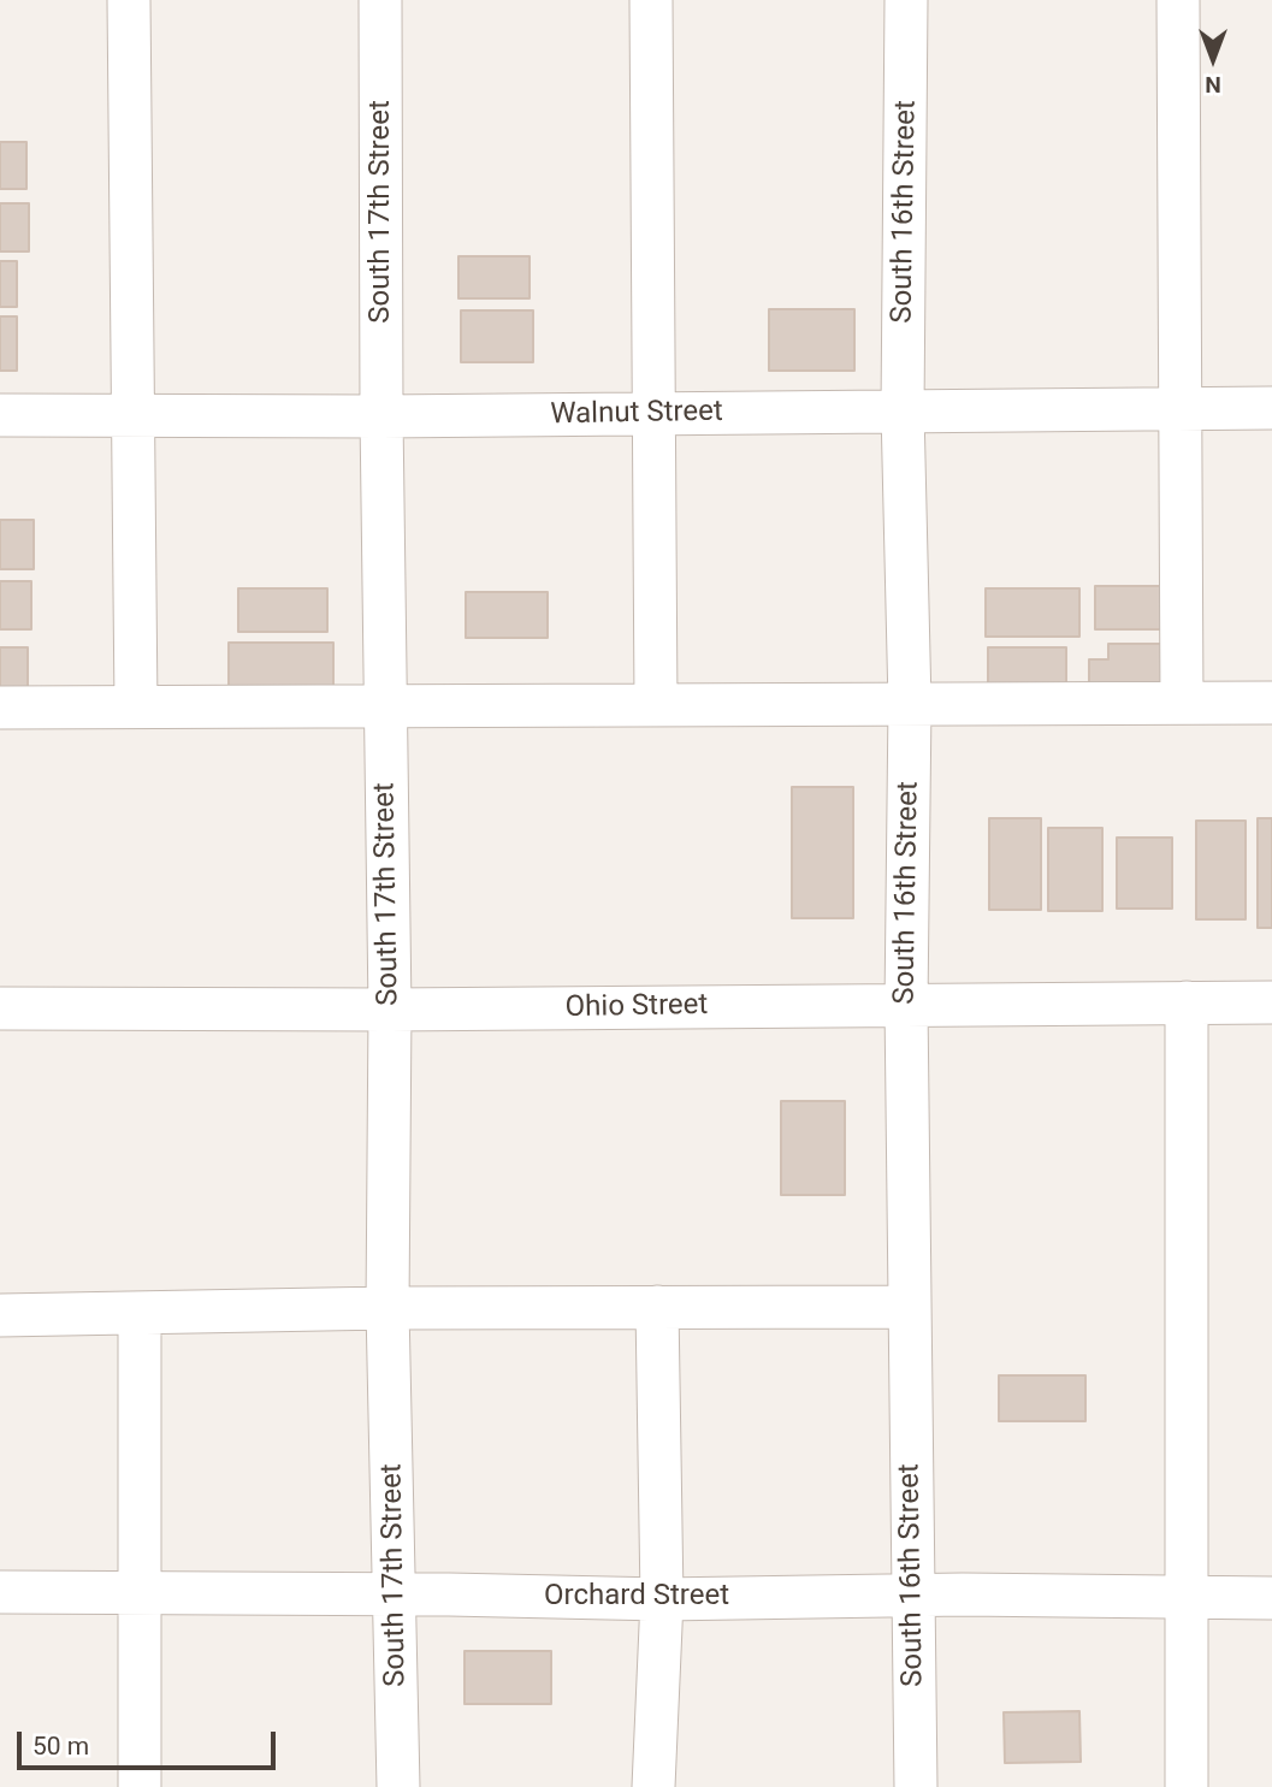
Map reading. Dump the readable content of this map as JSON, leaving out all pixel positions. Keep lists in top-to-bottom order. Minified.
{"streets":{"street":["South 17th Street","South 16th Street","Walnut Street","Ohio Street","Orchard Street"]},"crossings":[["South 17th Street","Walnut Street"],["South 17th Street","Ohio Street"],["South 17th Street","Orchard Street"],["South 16th Street","Walnut Street"],["South 16th Street","Ohio Street"],["South 16th Street","Orchard Street"]],"scale_bar":"50 m","north":"bottom"}
